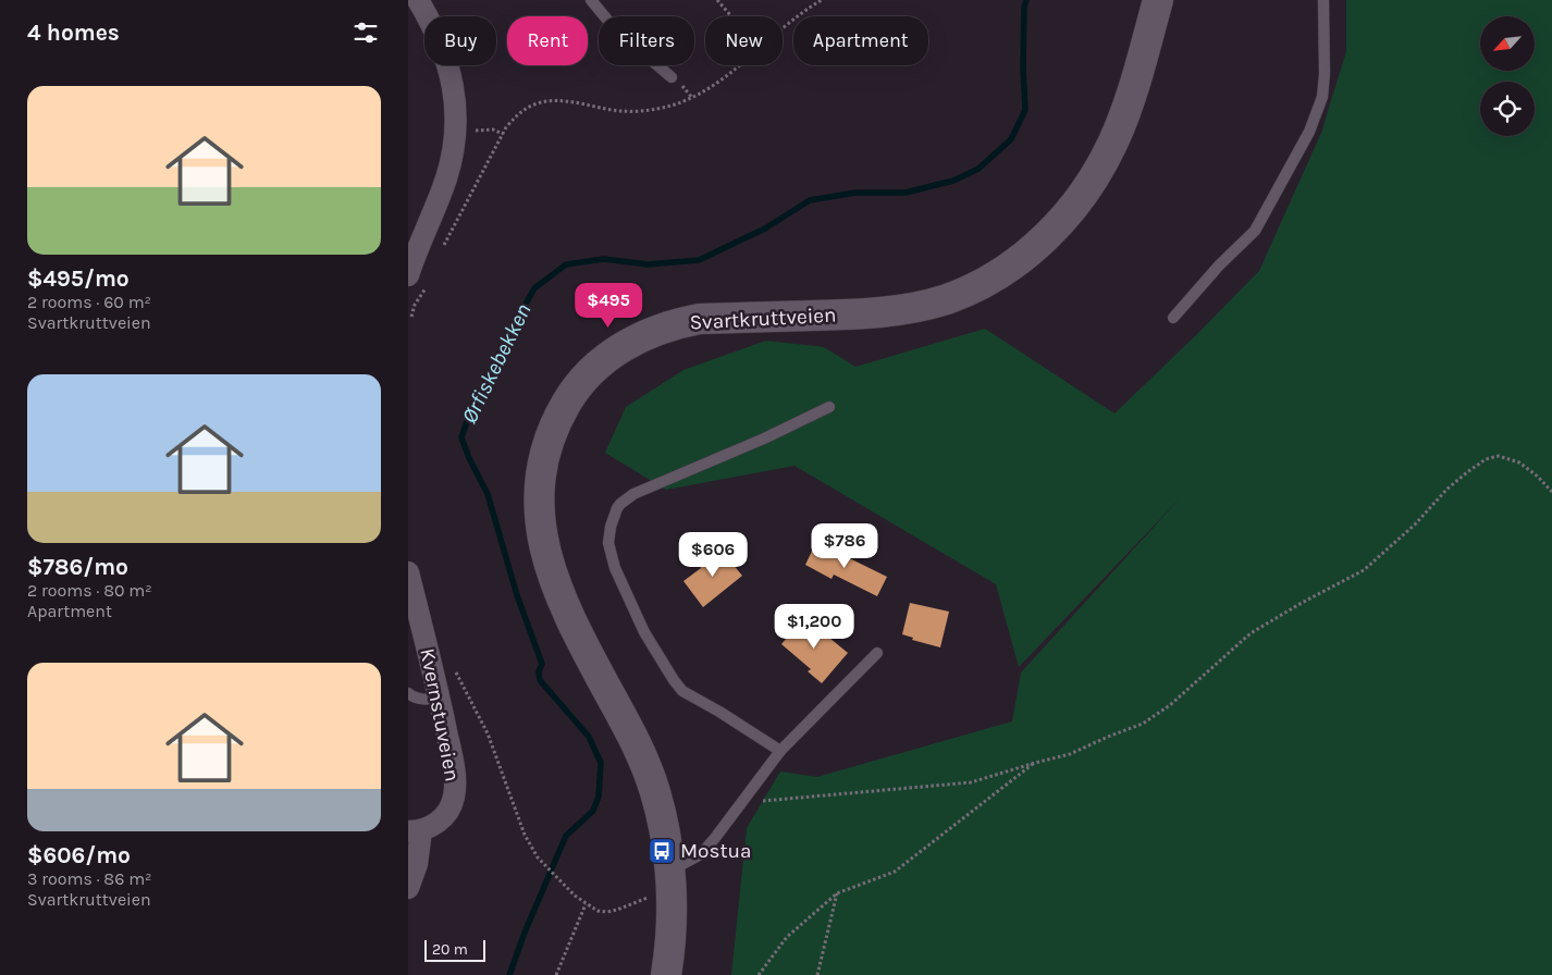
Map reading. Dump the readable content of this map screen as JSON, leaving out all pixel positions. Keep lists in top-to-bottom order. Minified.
{"streets":{"street":["Svartkruttveien","Kvernstuveien"]},"water":["Ørfiskebekken"],"places":{"bus stop":["Mostua"]},"scale_bar":"20 m","north":"bottom left","page":{"heading":"4 homes","chip":["Buy","Rent","Filters","New","Apartment"],"list":[{"name":"$495/mo","note":"2 rooms · 60 m² · Svartkruttveien"},{"name":"$786/mo","note":"2 rooms · 80 m² · Apartment"},{"name":"$606/mo","note":"3 rooms · 86 m² · Svartkruttveien"}],"price":["$495","$786","$606","$1,200"],"scale":"20 m"}}
